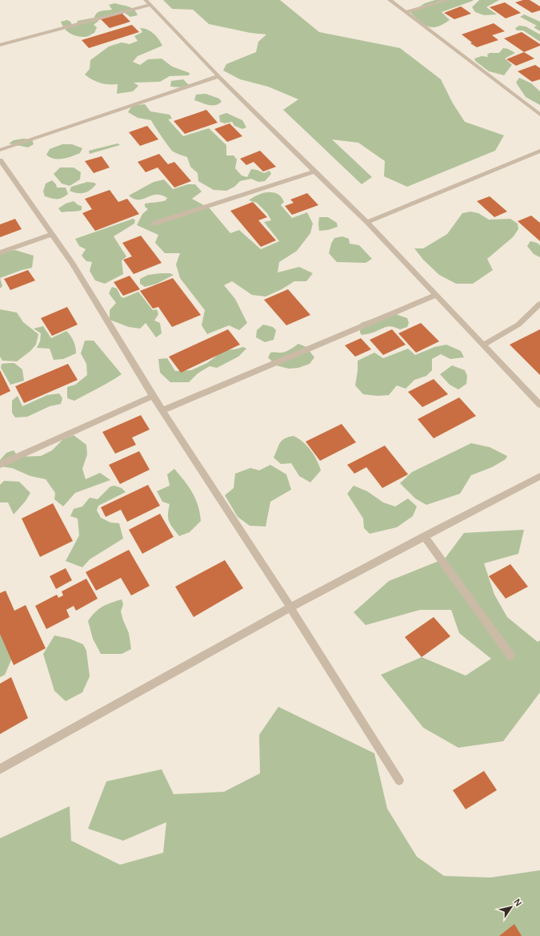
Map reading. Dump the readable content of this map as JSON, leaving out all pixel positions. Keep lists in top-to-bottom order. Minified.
{"north":"top right"}
